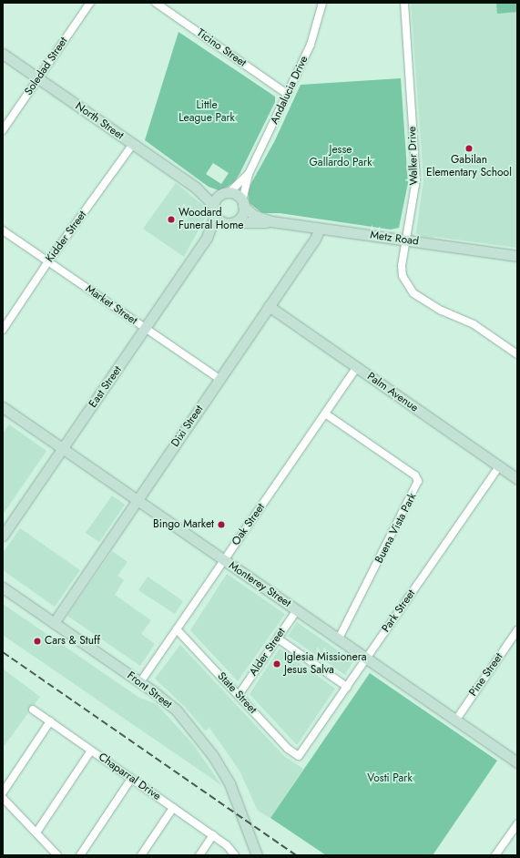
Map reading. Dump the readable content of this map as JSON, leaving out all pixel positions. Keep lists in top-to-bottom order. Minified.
{"streets":{"street":["Ticino Street","Soledad Street","Andalucia Drive","North Street","Walker Drive","Kidder Street","Metz Road","Market Street","East Street","Palm Avenue","Dixi Street","Oak Street","Buena Vista Park","Monterey Street","Park Street","Alder Street","Pine Street","Front Street","State Street","Chaparral Drive"]},"crossings":[["Ticino Street","Andalucia Drive"],["Soledad Street","North Street"],["Andalucia Drive","North Street"],["Andalucia Drive","Metz Road"],["Andalucia Drive","East Street"],["North Street","Kidder Street"],["North Street","Metz Road"],["North Street","East Street"],["Walker Drive","Metz Road"],["Kidder Street","Market Street"],["Metz Road","East Street"],["Metz Road","Dixi Street"],["Market Street","East Street"],["Market Street","Dixi Street"],["East Street","Monterey Street"],["Palm Avenue","Dixi Street"],["Palm Avenue","Oak Street"],["Palm Avenue","Park Street"],["Dixi Street","Monterey Street"],["Dixi Street","Front Street"],["Oak Street","Buena Vista Park"],["Oak Street","Monterey Street"],["Oak Street","Front Street"],["Oak Street","State Street"],["Buena Vista Park","Monterey Street"],["Monterey Street","Park Street"],["Monterey Street","Alder Street"],["Monterey Street","Pine Street"],["Park Street","State Street"],["Alder Street","State Street"]],"parks":["Little League Park","Jesse Gallardo Park","Vosti Park"],"places":["Gabilan Elementary School","Woodard Funeral Home","Bingo Market","Cars & Stuff","Iglesia Missionera Jesus Salva"]}
